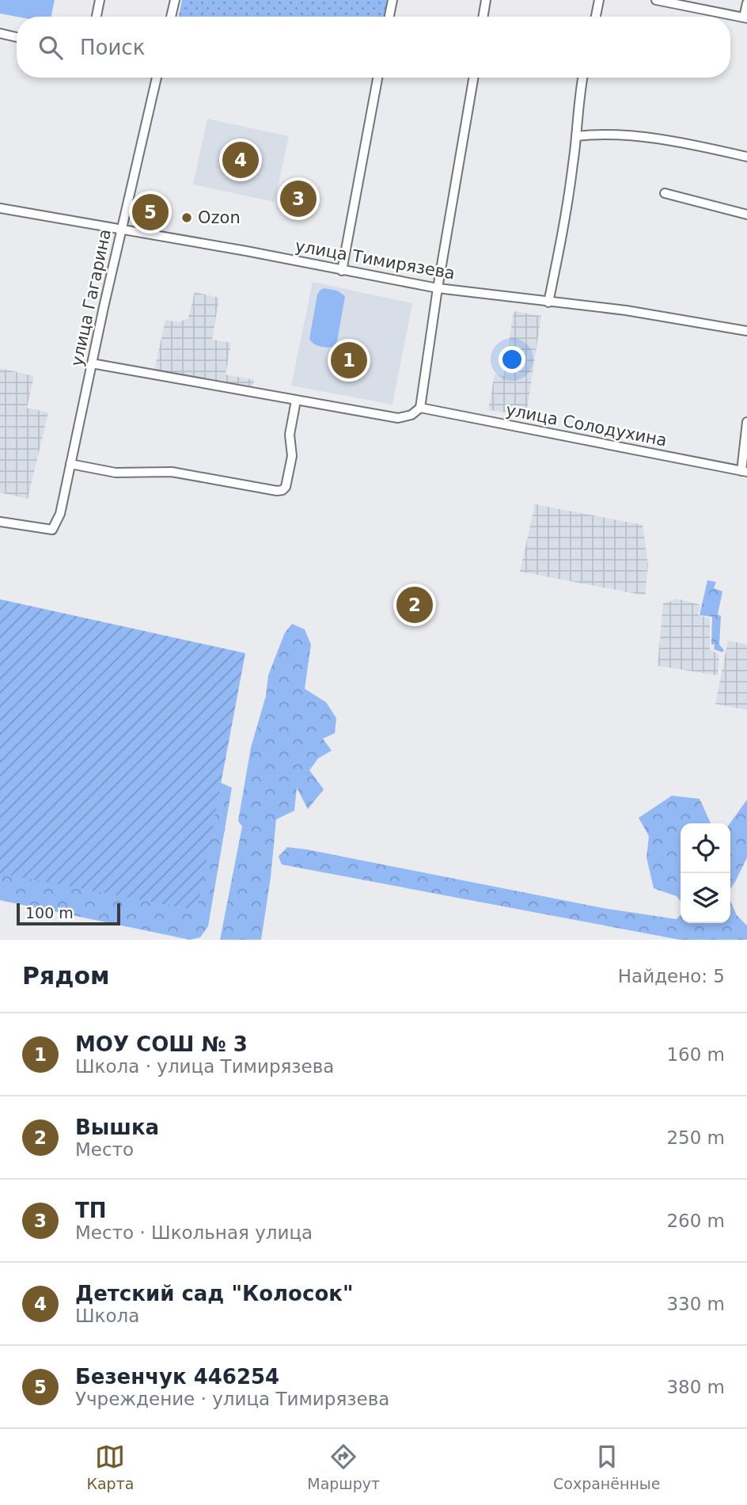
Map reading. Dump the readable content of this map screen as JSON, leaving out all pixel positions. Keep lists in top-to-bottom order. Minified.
{"streets":{"street":["улица Тимирязева","улица Гагарина","улица Солодухина"]},"crossings":[["улица Тимирязева","улица Гагарина"]],"places":["Ozon"],"scale_bar":"100 m","page":{"search":"Поиск","pins":["4","3","5","1","2"],"scale":"100 m","heading":["Рядом","Найдено: 5"],"list":[{"mark":"1","name":"МОУ СОШ № 3","note":"Школа · улица Тимирязева","value":"160 m"},{"mark":"2","name":"Вышка","note":"Место","value":"250 m"},{"mark":"3","name":"ТП","note":"Место · Школьная улица","value":"260 m"},{"mark":"4","name":"Детский сад \"Колосок\"","note":"Школа","value":"330 m"},{"mark":"5","name":"Безенчук 446254","note":"Учреждение · улица Тимирязева","value":"380 m"}],"nav":["Карта","Маршрут","Сохранённые"]}}
